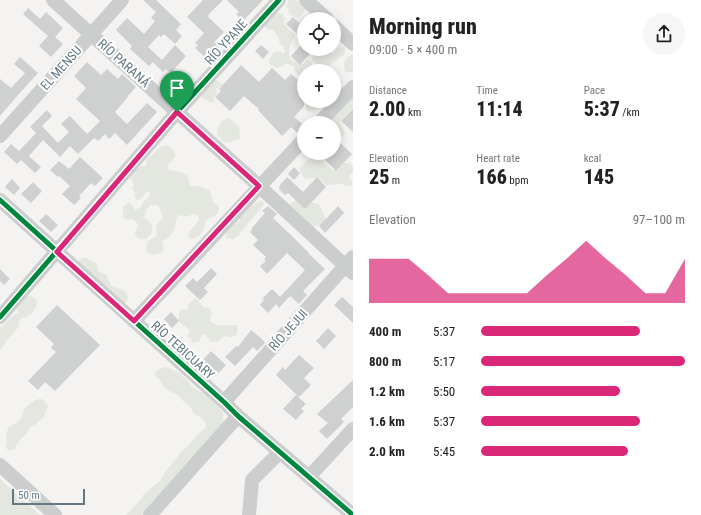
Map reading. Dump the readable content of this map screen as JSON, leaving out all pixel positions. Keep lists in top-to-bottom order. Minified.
{"streets":{"street":["RÍO YPANE","RÍO PARANÁ","EL MENSU","RÍO JEJUI","RÍO TEBICUARY"]},"crossings":[["RÍO YPANE","RÍO PARANÁ"],["RÍO YPANE","RÍO TEBICUARY"],["RÍO PARANÁ","EL MENSU"],["RÍO PARANÁ","RÍO JEJUI"],["RÍO JEJUI","RÍO TEBICUARY"]],"scale_bar":"50 m","page":{"heading":["Morning run","09:00 · 5 × 400 m"],"map_buttons":["+","−"],"stats":[["Distance","2.00 km"],["Time","11:14"],["Pace","5:37 /km"],["Elevation","25 m"],["Heart rate","166 bpm"],["kcal","145"]],"chart":["Elevation","97–100 m"],"list":[{"name":"400 m","note":"5:37"},{"name":"800 m","note":"5:17"},{"name":"1.2 km","note":"5:50"},{"name":"1.6 km","note":"5:37"},{"name":"2.0 km","note":"5:45"}],"scale":"50 m"}}
